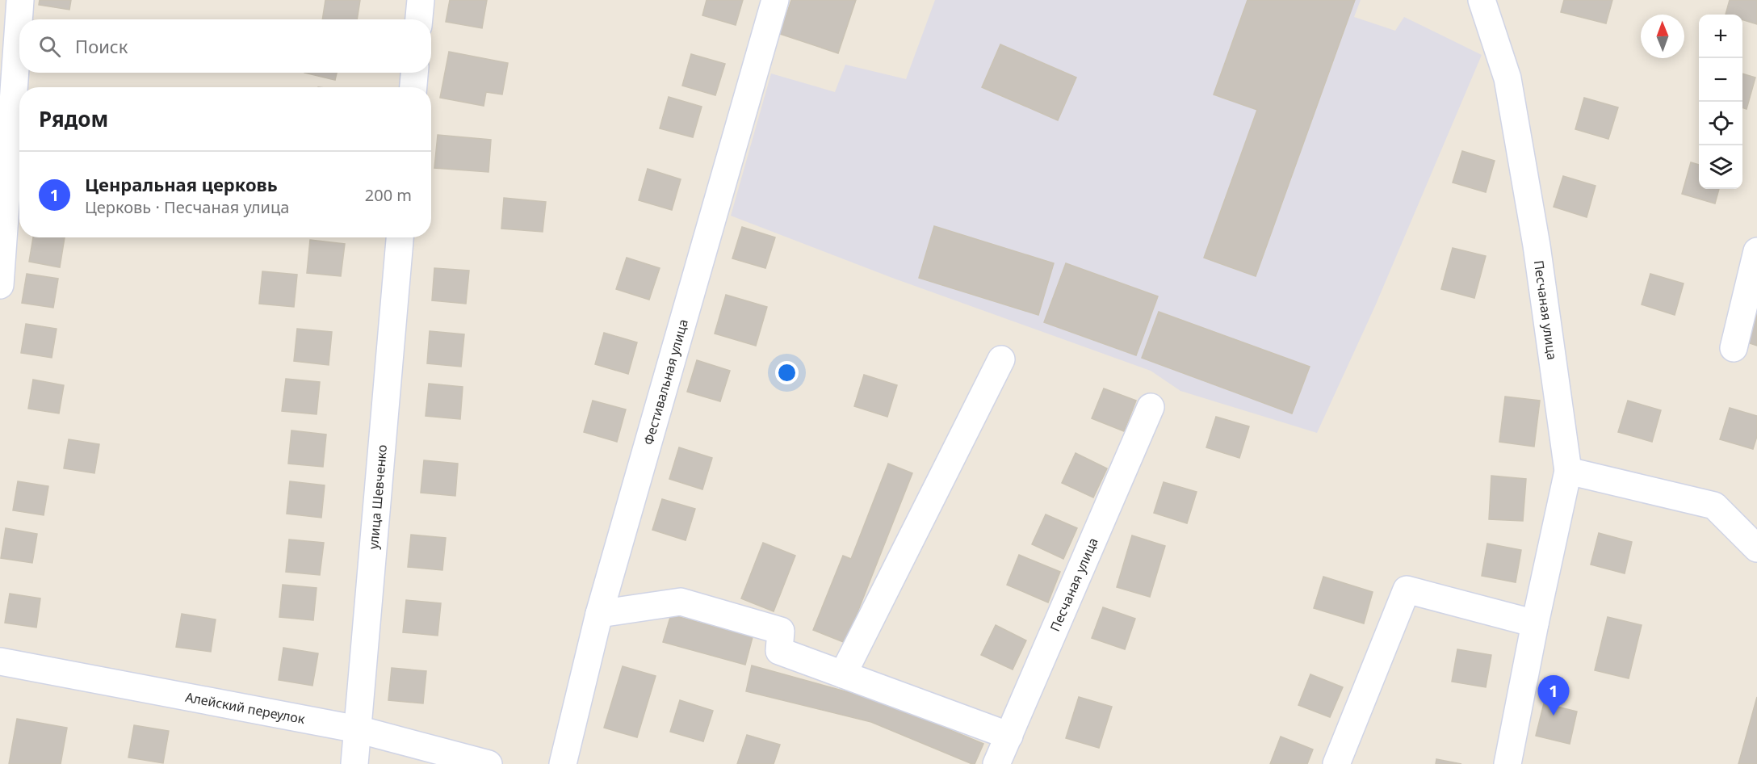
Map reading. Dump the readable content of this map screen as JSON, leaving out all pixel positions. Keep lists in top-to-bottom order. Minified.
{"streets":{"street":["Песчаная улица","Фестивальная улица","улица Шевченко","Алейский переулок"]},"crossings":[["улица Шевченко","Алейский переулок"]],"north":"top","page":{"map_buttons":["+","−"],"search":"Поиск","heading":"Рядом","list":[{"mark":"1","name":"Ценральная церковь","note":"Церковь · Песчаная улица","value":"200 m"}],"pins":"1"}}
